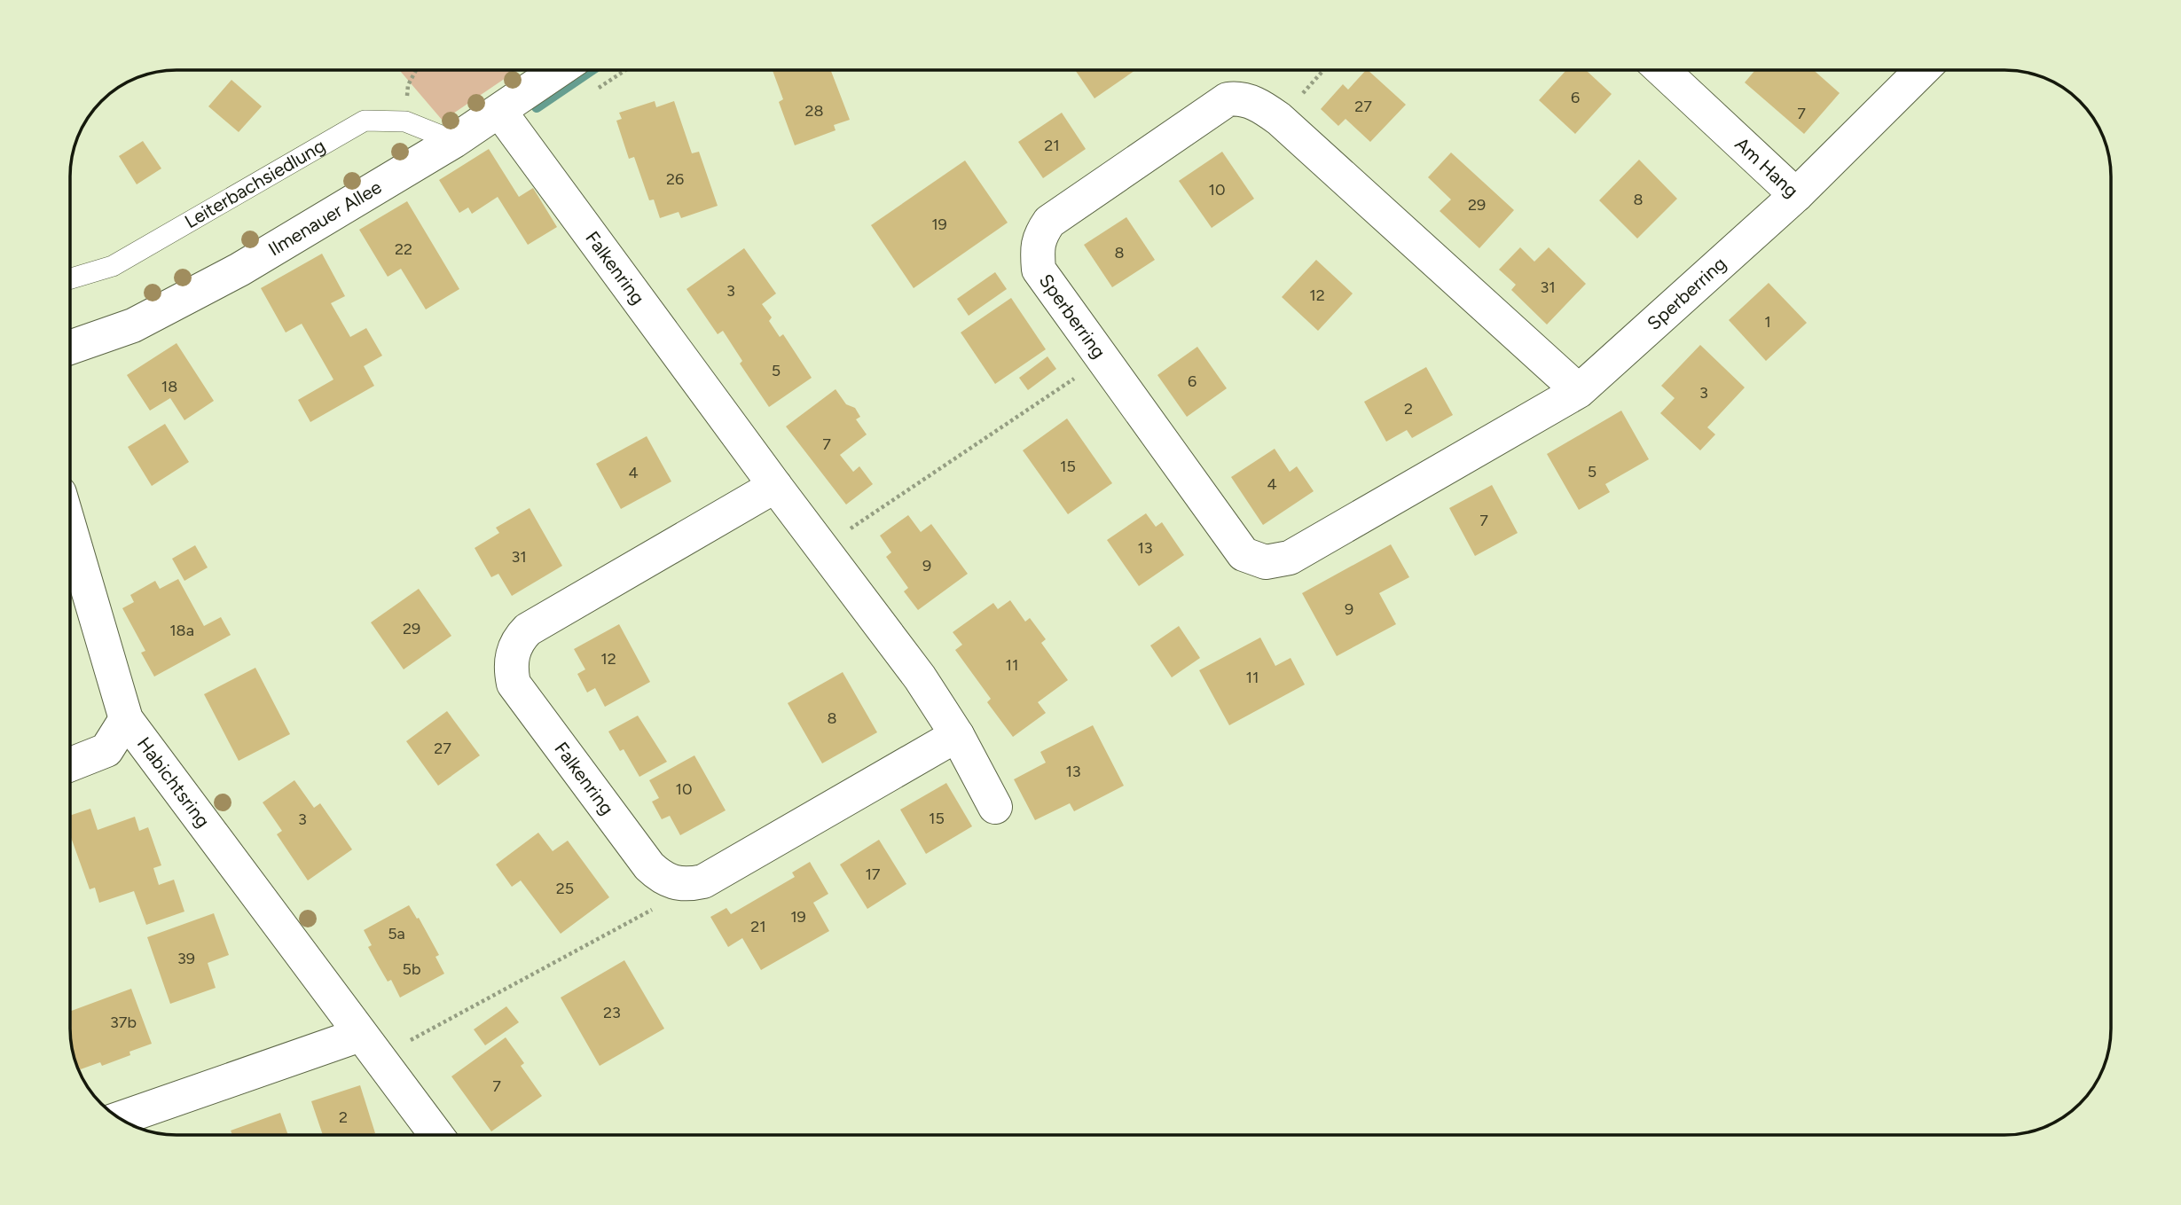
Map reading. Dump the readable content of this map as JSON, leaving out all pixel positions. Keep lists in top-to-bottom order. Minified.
{"streets":{"street":["Am Hang","Ilmenauer Allee","Falkenring","Sperberring","Habichtsring"],"lane":["Leiterbachsiedlung"]},"crossings":[["Am Hang","Sperberring"],["Leiterbachsiedlung","Ilmenauer Allee"],["Ilmenauer Allee","Falkenring"]],"house_numbers":["6","27","28","7","21","26","10","8","29","19","22","8","31","3","12","1","5","6","18","3","2","7","15","5","4","4","7","13","31","9","9","29","18a","12","11","11","8","27","13","10","15","3","17","25","19","21","5a","39","5b","23","37b","7","2"]}
